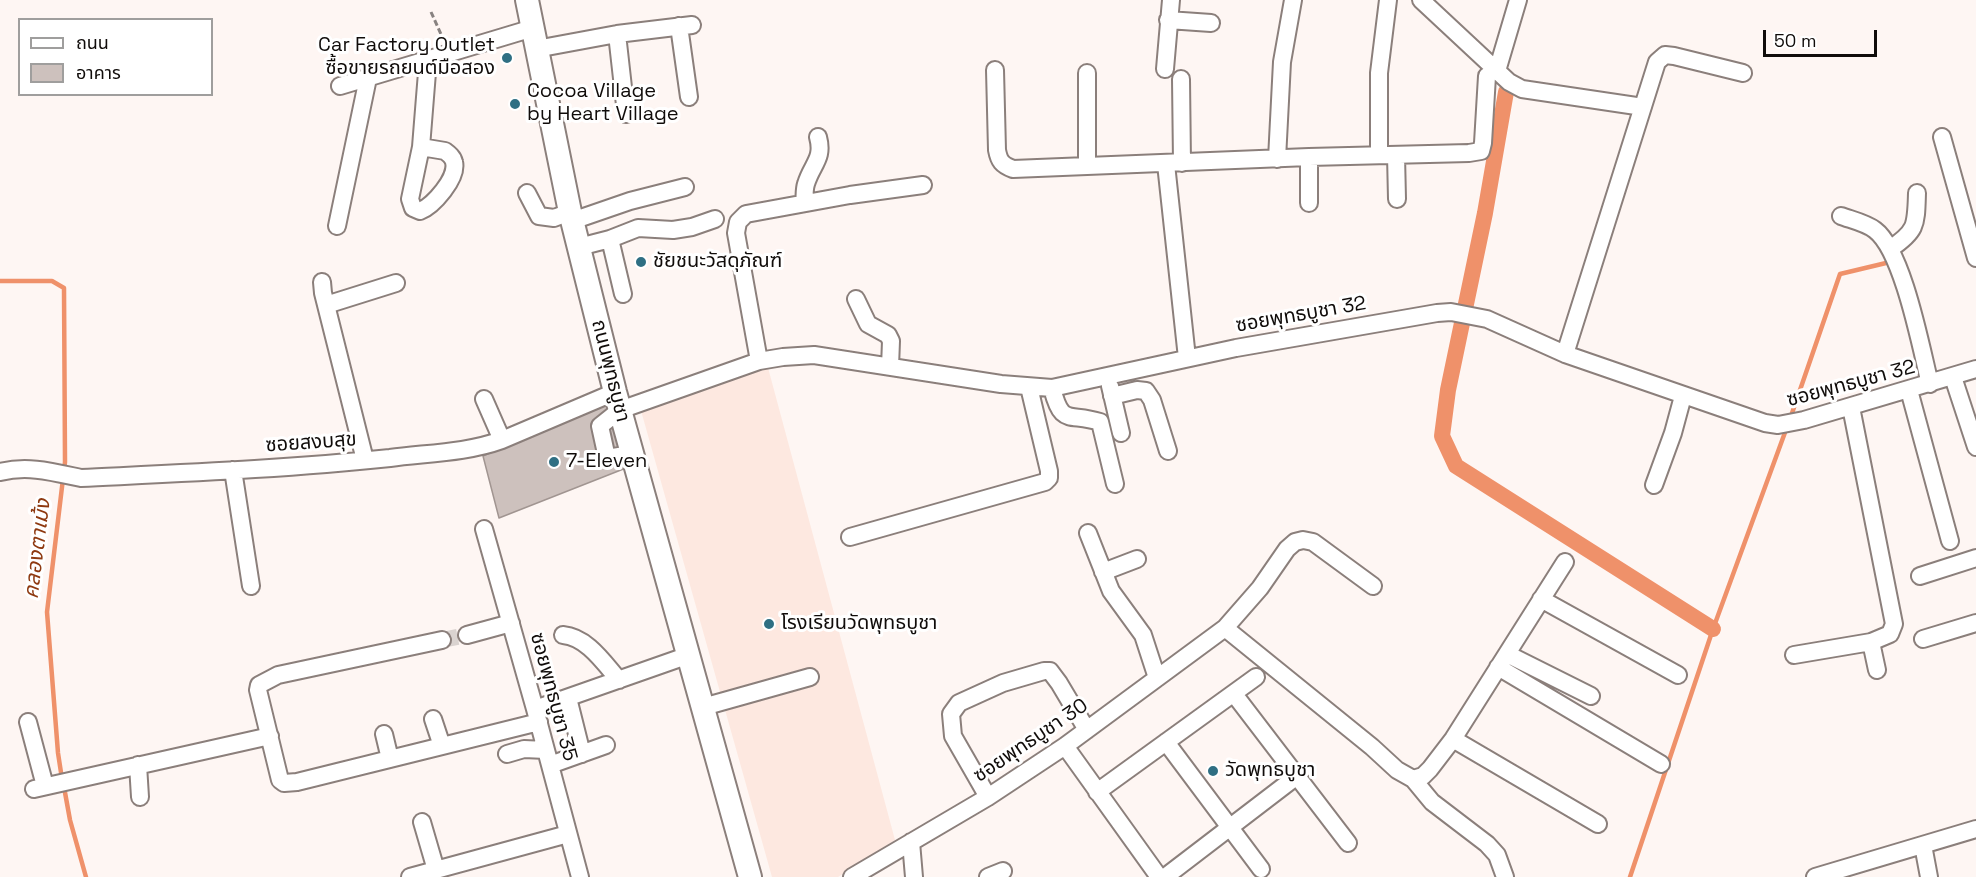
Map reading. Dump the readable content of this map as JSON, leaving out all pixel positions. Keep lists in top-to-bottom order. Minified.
{"streets":{"main road":["ถนนพุทธบูชา"],"street":["ซอยพุทธบูชา 32","ซอยสงบสุข","ซอยพุทธบูชา 35","ซอยพุทธบูชา 30"]},"crossings":[["ซอยพุทธบูชา 32","ถนนพุทธบูชา"],["ซอยพุทธบูชา 32","ซอยสงบสุข"],["ถนนพุทธบูชา","ซอยสงบสุข"]],"water":["คลองตาเม้ง"],"places":["Car Factory Outlet ซื้อขายรถยนต์มือสอง","Cocoa Village by Heart Village","ชัยชนะวัสดุภัณฑ์","7-Eleven","โรงเรียนวัดพุทธบูชา","วัดพุทธบูชา"],"legend":["ถนน","อาคาร"],"scale_bar":"50 m"}
